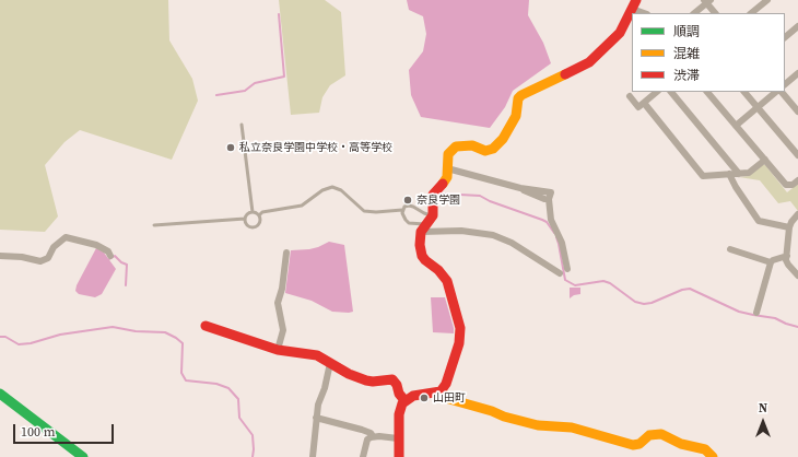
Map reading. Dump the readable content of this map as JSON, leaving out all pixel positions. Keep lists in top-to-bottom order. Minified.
{"places":["私立奈良学園中学校・高等学校","奈良学園","山田町"],"legend":["順調","混雑","渋滞"],"scale_bar":"100 m","north":"top"}
